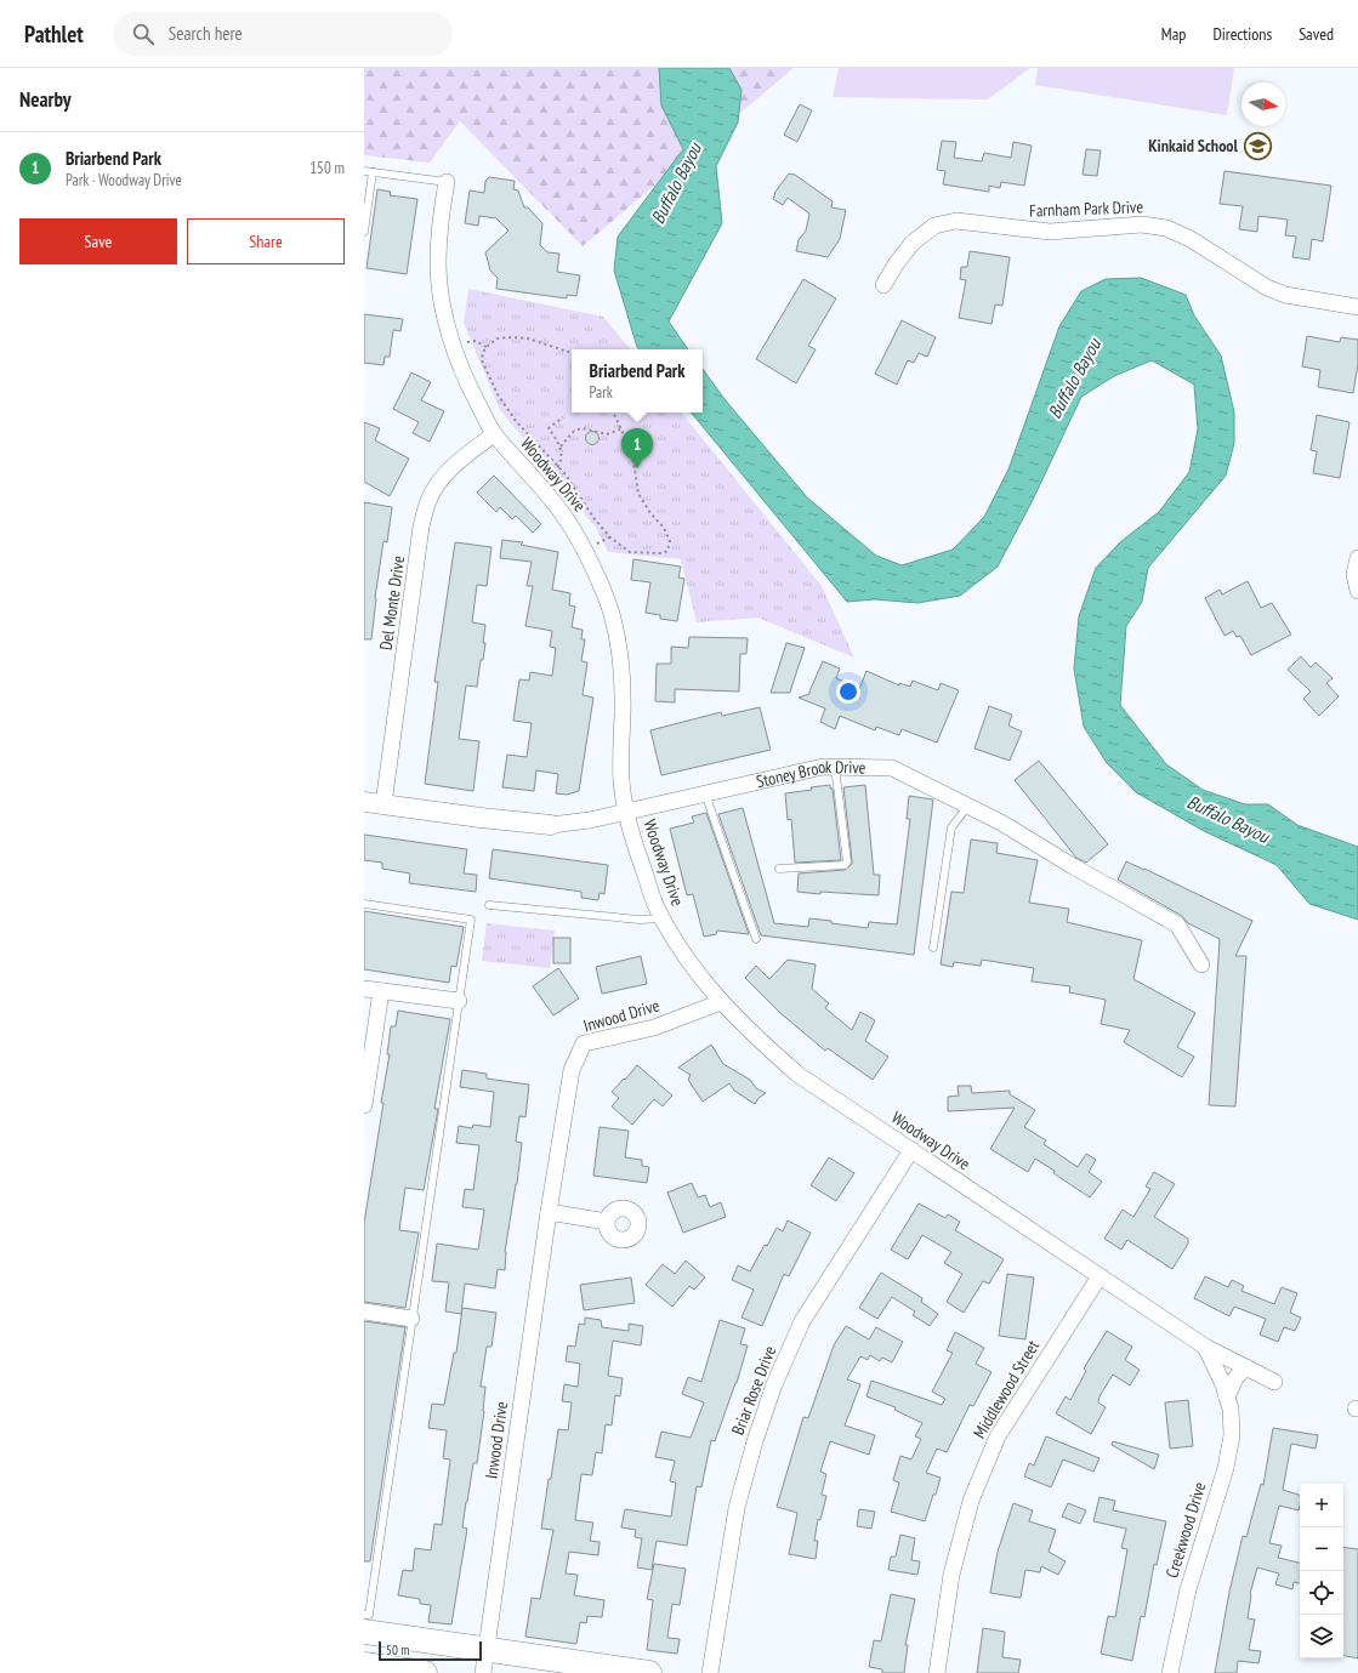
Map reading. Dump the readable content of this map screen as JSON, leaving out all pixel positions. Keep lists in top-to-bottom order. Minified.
{"streets":{"street":["Farnham Park Drive","Woodway Drive","Del Monte Drive","Stoney Brook Drive","Inwood Drive","Middlewood Street","Briar Rose Drive","Creekwood Drive"]},"crossings":[["Woodway Drive","Del Monte Drive"],["Woodway Drive","Stoney Brook Drive"],["Woodway Drive","Inwood Drive"],["Woodway Drive","Middlewood Street"],["Woodway Drive","Briar Rose Drive"],["Woodway Drive","Creekwood Drive"],["Del Monte Drive","Stoney Brook Drive"]],"water":["Buffalo Bayou"],"places":{"school or university":["Kinkaid School"]},"scale_bar":"50 m","north":"right","page":{"header":"Pathlet","search":"Search here","nav":["Map","Directions","Saved"],"heading":"Nearby","list":[{"mark":"1","name":"Briarbend Park","note":"Park · Woodway Drive","value":"150 m"}],"buttons":["Save","Share"],"popup":["Briarbend Park","Park"],"pins":"1","map_buttons":["+","−"],"scale":"50 m"}}
